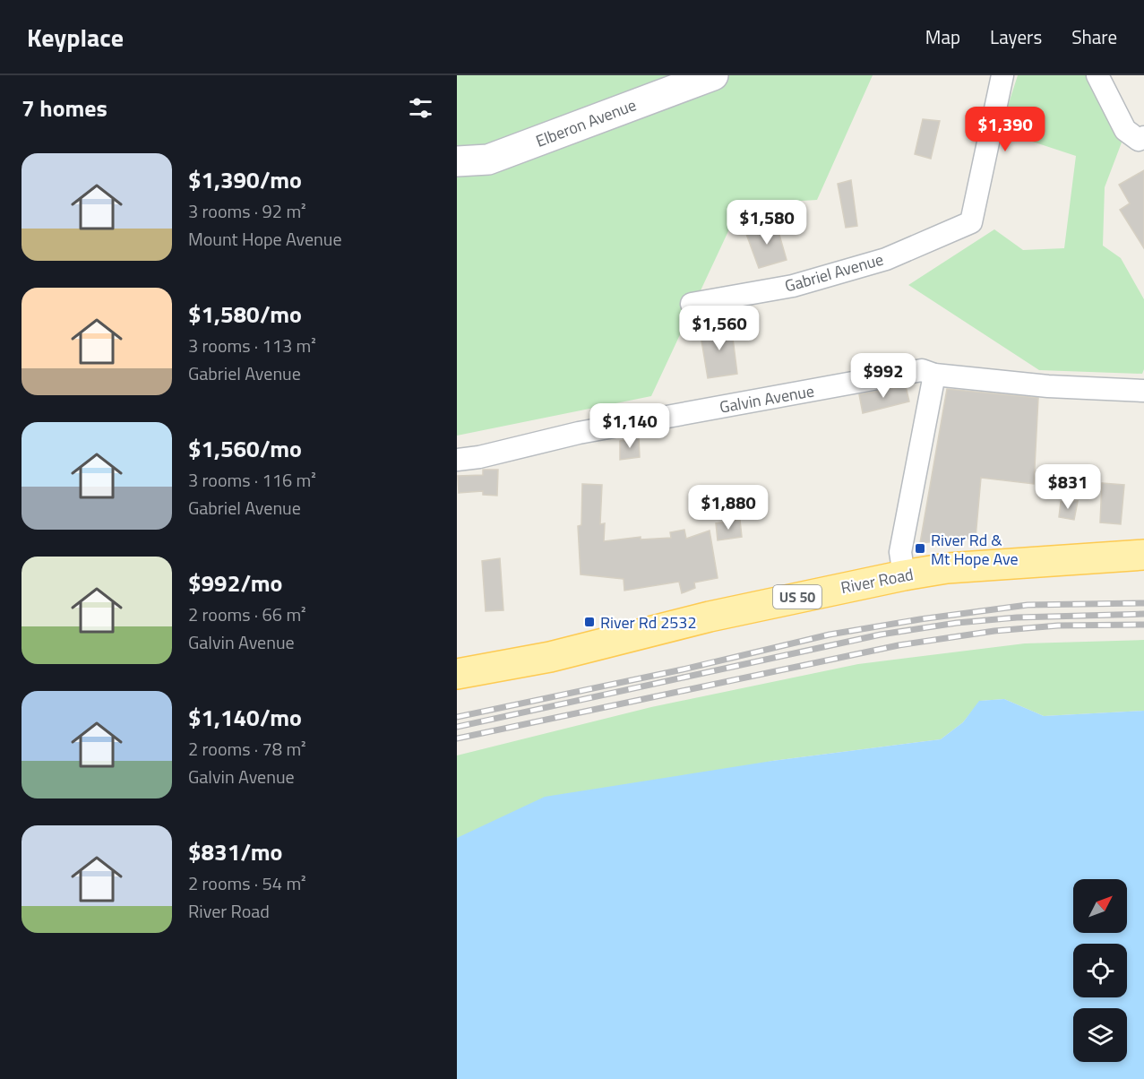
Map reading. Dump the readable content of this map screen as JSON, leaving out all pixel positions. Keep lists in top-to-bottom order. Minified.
{"streets":{"main road":["River Road","US 50"],"street":["Elberon Avenue","Gabriel Avenue","Galvin Avenue"]},"places":{"transit":["River Rd & Mt Hope Ave","River Rd 2532"]},"north":"top right","page":{"header":"Keyplace","nav":["Map","Layers","Share"],"heading":"7 homes","price":["$1,390","$1,580","$1,560","$992","$1,140","$831","$1,880"],"list":[{"name":"$1,390/mo","note":"3 rooms · 92 m² · Mount Hope Avenue"},{"name":"$1,580/mo","note":"3 rooms · 113 m² · Gabriel Avenue"},{"name":"$1,560/mo","note":"3 rooms · 116 m² · Gabriel Avenue"},{"name":"$992/mo","note":"2 rooms · 66 m² · Galvin Avenue"},{"name":"$1,140/mo","note":"2 rooms · 78 m² · Galvin Avenue"},{"name":"$831/mo","note":"2 rooms · 54 m² · River Road"}]}}
